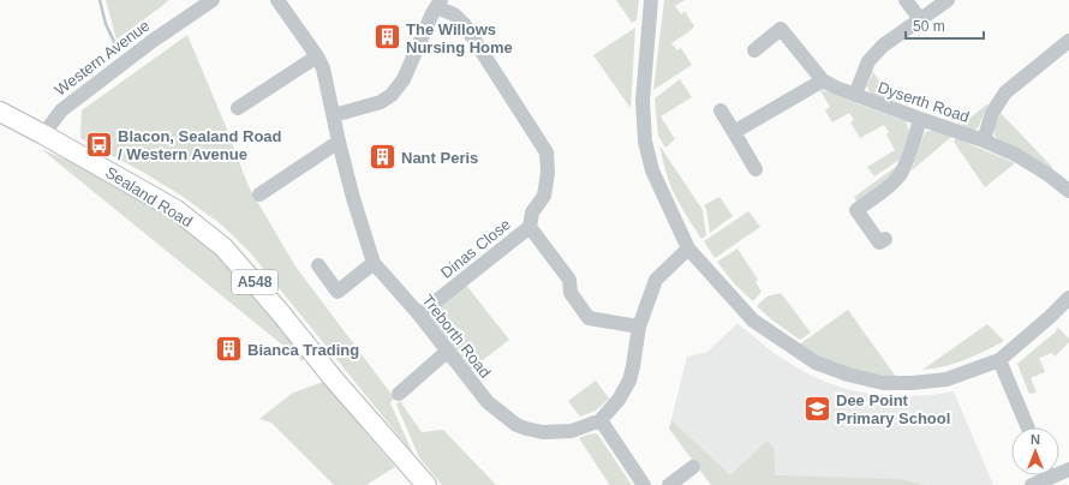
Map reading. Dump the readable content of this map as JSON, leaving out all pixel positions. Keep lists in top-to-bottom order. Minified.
{"streets":{"main road":["Sealand Road","A548"],"street":["Western Avenue","Dyserth Road","Dinas Close","Treborth Road"]},"crossings":[["Western Avenue","Sealand Road"],["Dinas Close","Treborth Road"]],"places":{"building":["The Willows Nursing Home","Nant Peris","Bianca Trading"],"bus stop":["Blacon, Sealand Road / Western Avenue"],"school or university":["Dee Point Primary School"]},"scale_bar":"50 m","north":"top"}
